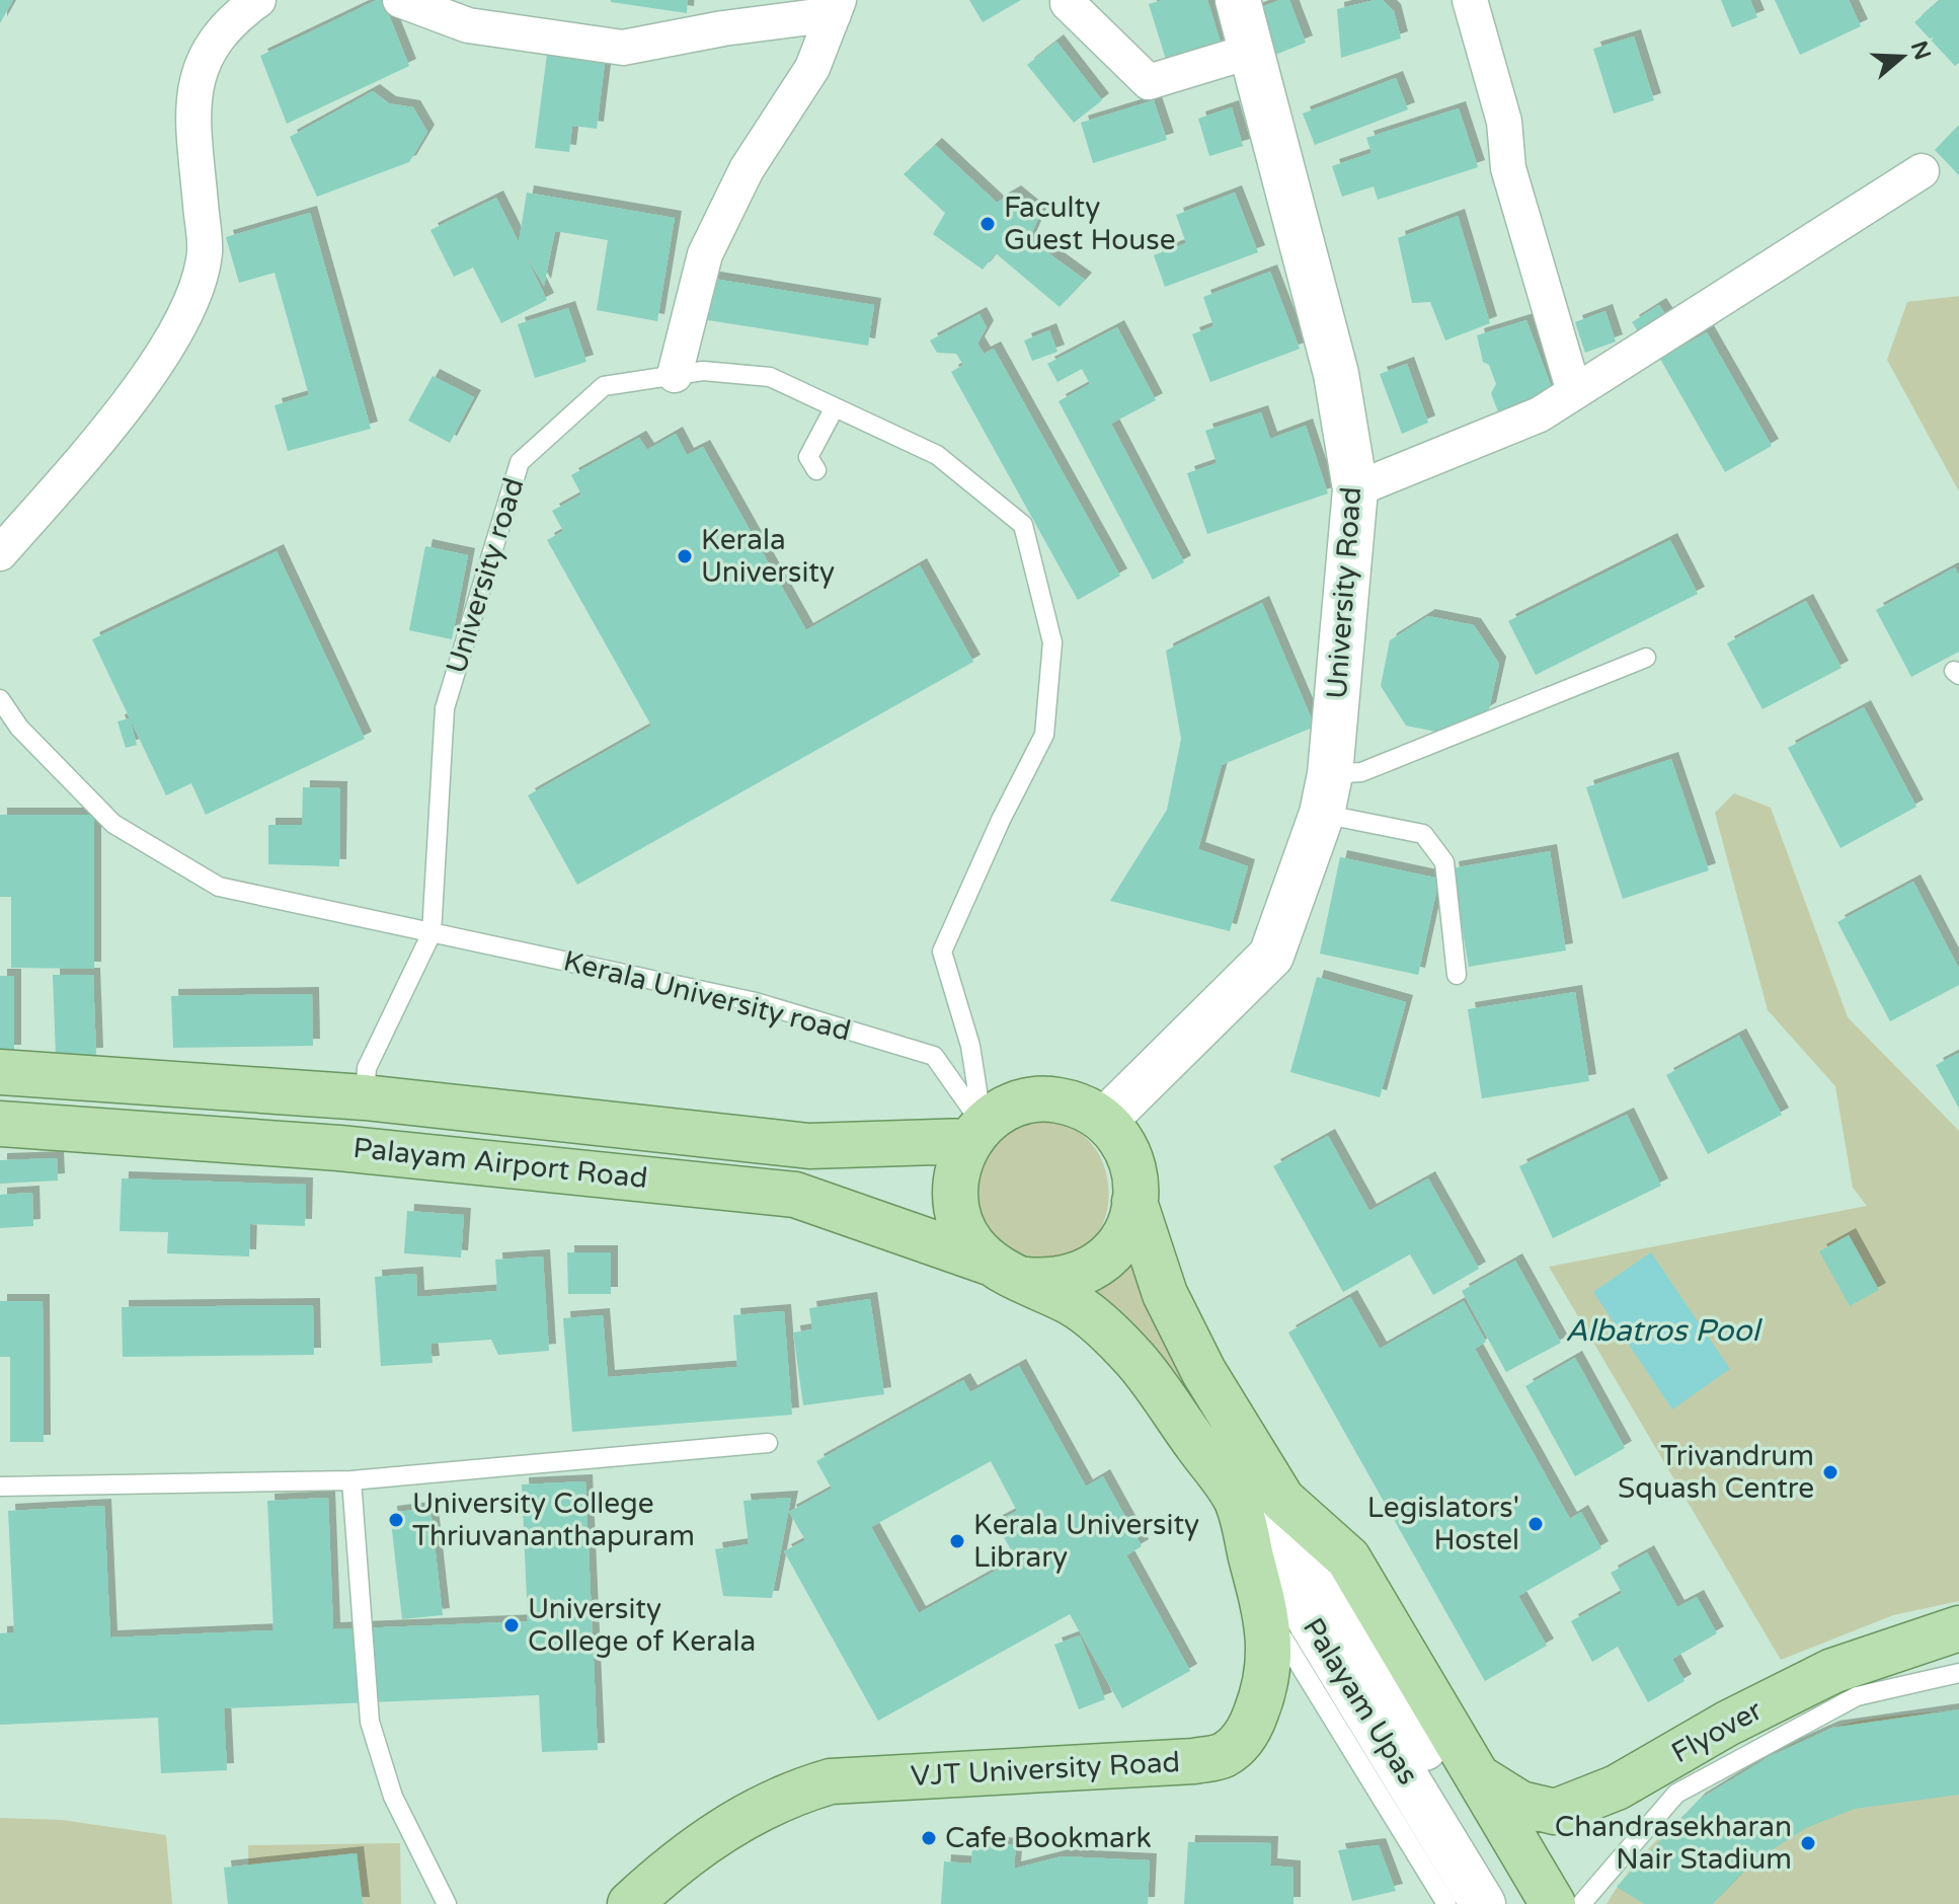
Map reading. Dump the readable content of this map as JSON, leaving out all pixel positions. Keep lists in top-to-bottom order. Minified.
{"streets":{"main road":["Palayam Airport Road","Flyover","VJT University Road"],"street":["University Road","Palayam Upas"],"lane":["University road","Kerala University road"]},"crossings":[["University road","Kerala University road"],["University Road","Kerala University road"],["University Road","Palayam Airport Road"],["Kerala University road","Palayam Airport Road"],["Palayam Upas","VJT University Road"]],"water":["Albatros Pool"],"places":["Faculty Guest House","Kerala University","Trivandrum Squash Centre","University College Thriuvananthapuram","Legislators' Hostel","Kerala University Library","University College of Kerala","Cafe Bookmark","Chandrasekharan Nair Stadium"],"north":"right"}
